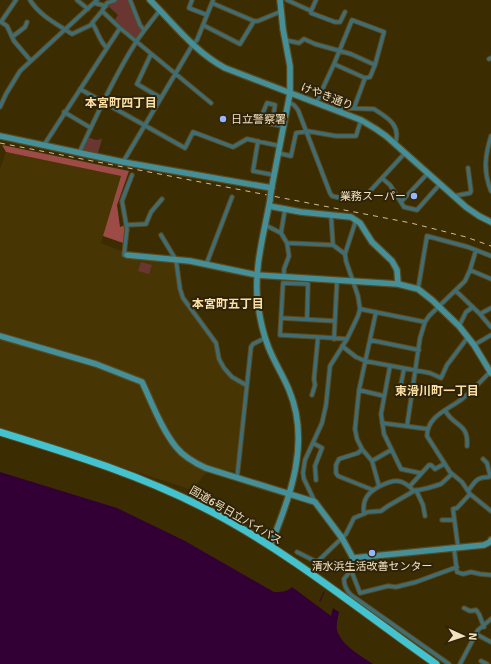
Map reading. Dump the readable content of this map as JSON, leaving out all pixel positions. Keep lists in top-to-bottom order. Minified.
{"streets":{"highway":["国道6号日立バイパス"],"street":["けやき通り"]},"districts":["本宮町四丁目","本宮町五丁目","東滑川町一丁目"],"places":["日立警察署","業務スーパー","清水浜生活改善センター"],"north":"right"}
